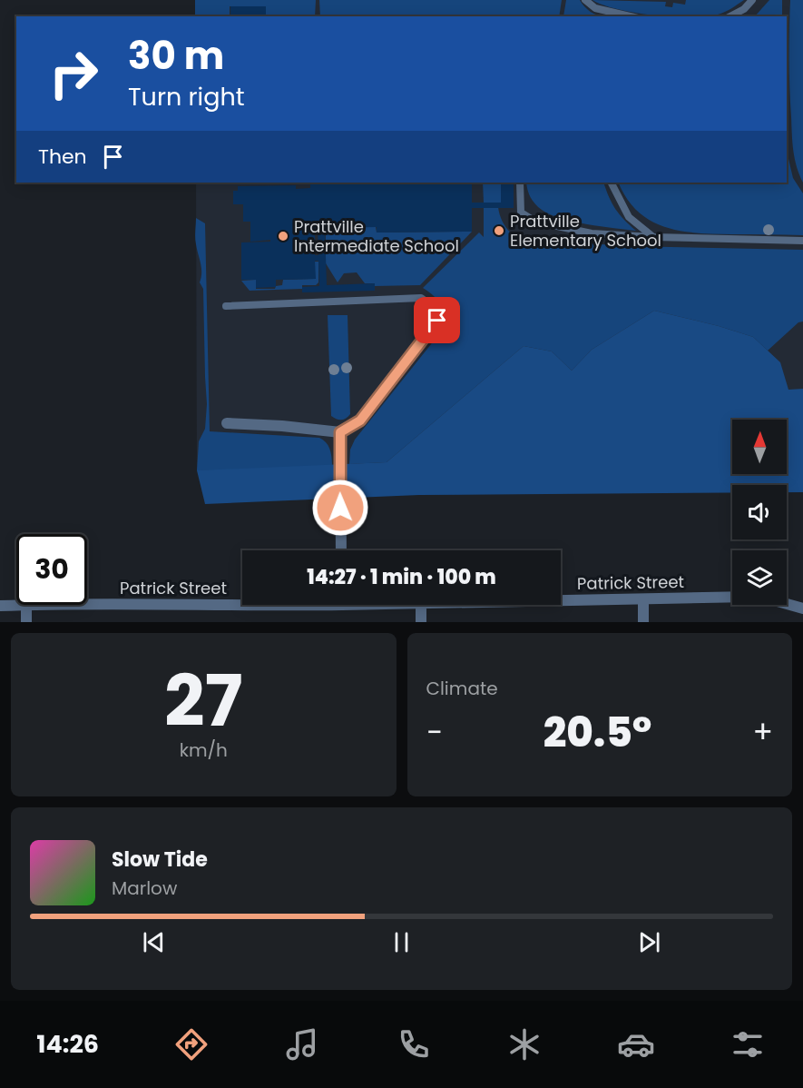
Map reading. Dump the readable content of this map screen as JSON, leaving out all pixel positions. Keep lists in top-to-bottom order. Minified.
{"streets":{"street":["Patrick Street"]},"places":["Prattville Elementary School","Prattville Intermediate School"],"north":"top","page":{"turn":["30 m","Turn right"],"then":"Then","limit":"30","trip":"14:27 · 1 min · 100 m","tile":[["27","km/h"],"Climate"],"heat":["−","20.5°","+"],"song":["Slow Tide","Marlow"],"tabs":"14:26"}}
